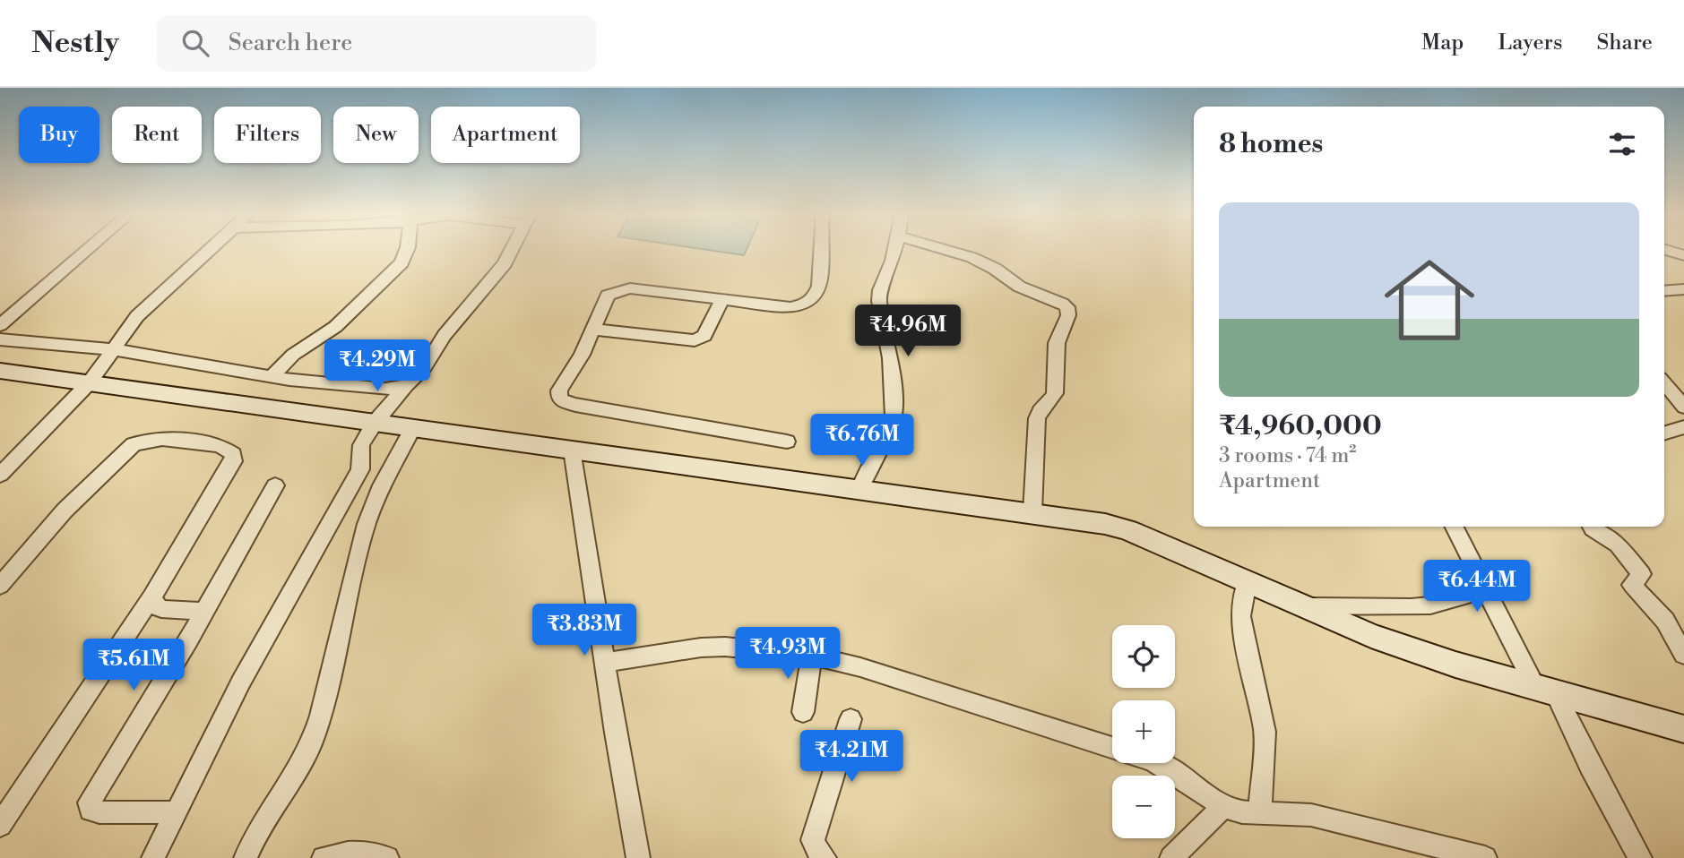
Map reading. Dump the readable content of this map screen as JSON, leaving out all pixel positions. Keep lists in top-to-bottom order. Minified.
{"page":{"header":"Nestly","search":"Search here","nav":["Map","Layers","Share"],"chip":["Buy","Rent","Filters","New","Apartment"],"heading":"8 homes","list":[{"name":"₹4,960,000","note":"3 rooms · 74 m² · Apartment"}],"price":["₹4.96M","₹4.29M","₹6.76M","₹6.44M","₹3.83M","₹4.93M","₹5.61M","₹4.21M"],"map_buttons":["+","−"]}}
